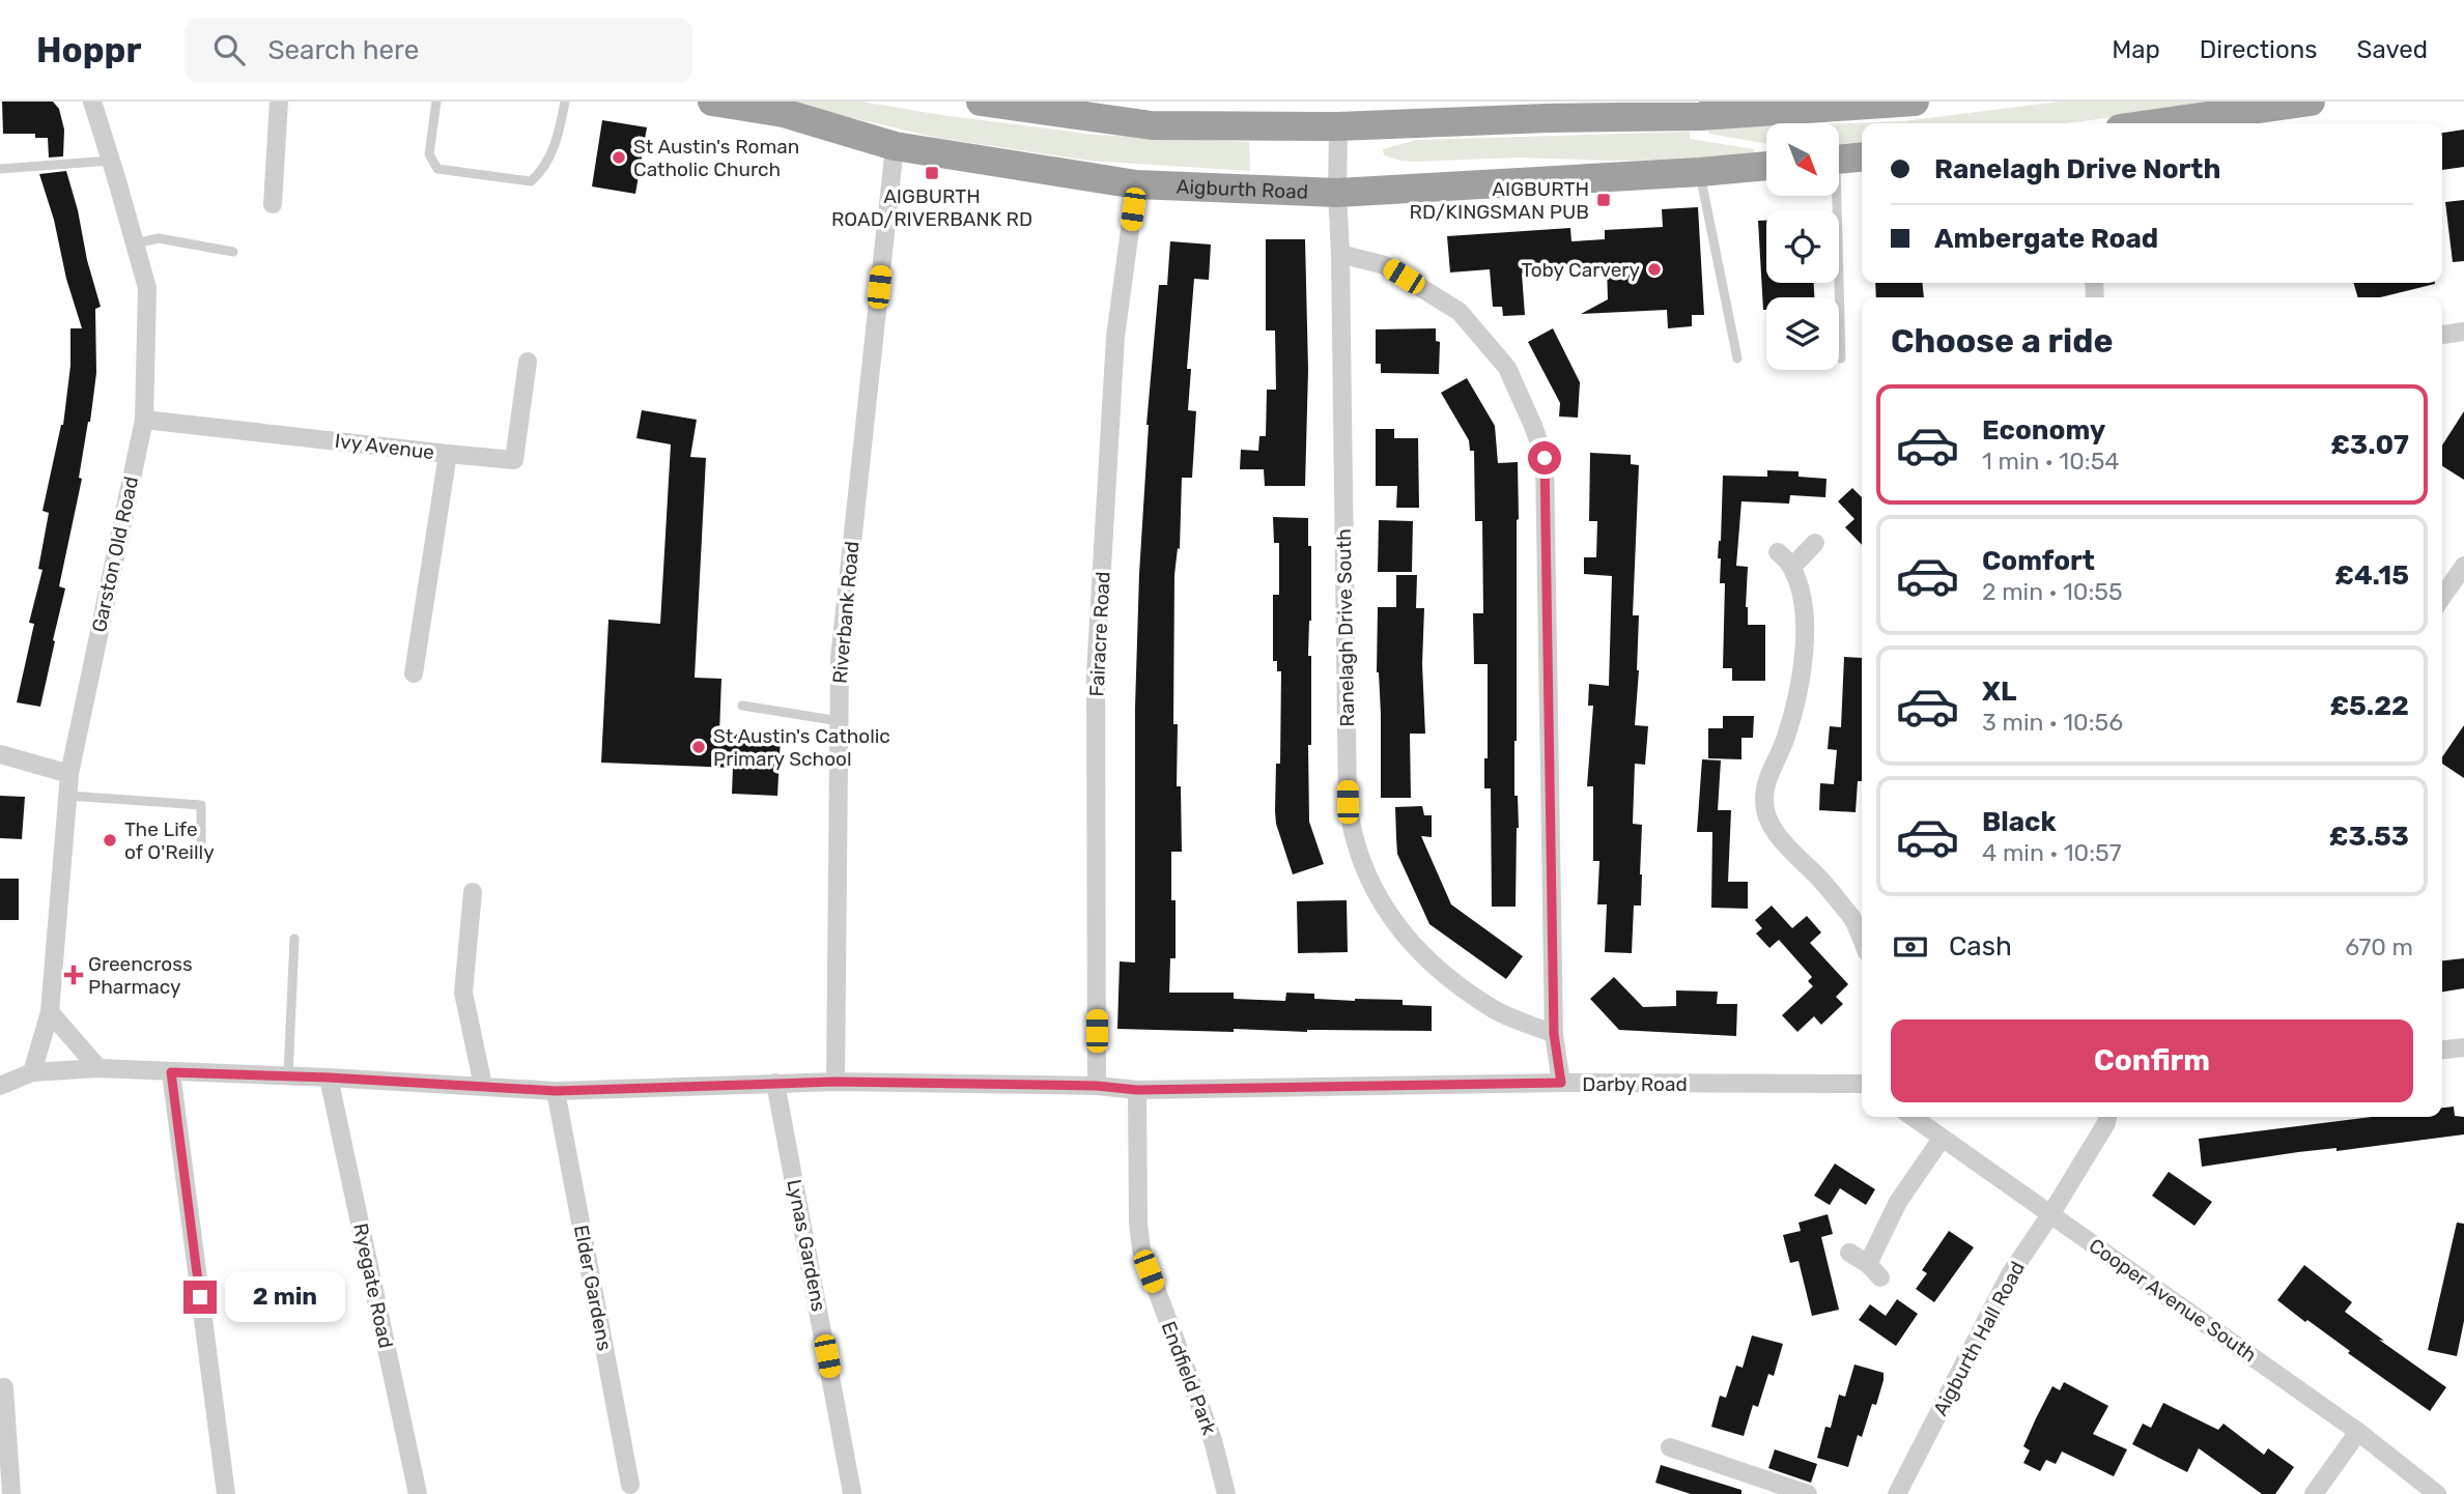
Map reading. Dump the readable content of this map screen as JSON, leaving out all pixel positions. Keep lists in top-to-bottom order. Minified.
{"streets":{"highway":["Aigburth Road"],"street":["Ivy Avenue","Garston Old Road","Riverbank Road","Ranelagh Drive South","Fairacre Road","Darby Road","Lynas Gardens","Ryegate Road","Elder Gardens","Cooper Avenue South","Aigburth Hall Road","Endfield Park"]},"crossings":[["Aigburth Road","Riverbank Road"],["Aigburth Road","Ranelagh Drive South"],["Aigburth Road","Fairacre Road"],["Ivy Avenue","Garston Old Road"],["Riverbank Road","Darby Road"],["Fairacre Road","Darby Road"],["Darby Road","Lynas Gardens"],["Darby Road","Ryegate Road"],["Darby Road","Elder Gardens"],["Darby Road","Endfield Park"],["Cooper Avenue South","Aigburth Hall Road"]],"places":{"other":["St Austin's Roman Catholic Church","Toby Carvery","St Austin's Catholic Primary School","The Life of O'Reilly"],"transit":["AIGBURTH ROAD/RIVERBANK RD","AIGBURTH RD/KINGSMAN PUB"],"health":["Greencross Pharmacy"]},"north":"bottom right","page":{"header":"Hoppr","search":"Search here","nav":["Map","Directions","Saved"],"banner":["Ranelagh Drive North","Ambergate Road"],"heading":"Choose a ride","list":[{"name":"Economy","note":"1 min · 10:54","value":"£3.07"},{"name":"Comfort","note":"2 min · 10:55","value":"£4.15"},{"name":"XL","note":"3 min · 10:56","value":"£5.22"},{"name":"Black","note":"4 min · 10:57","value":"£3.53"}],"pay":["Cash","670 m"],"buttons":"Confirm","bubble":"2 min"}}
